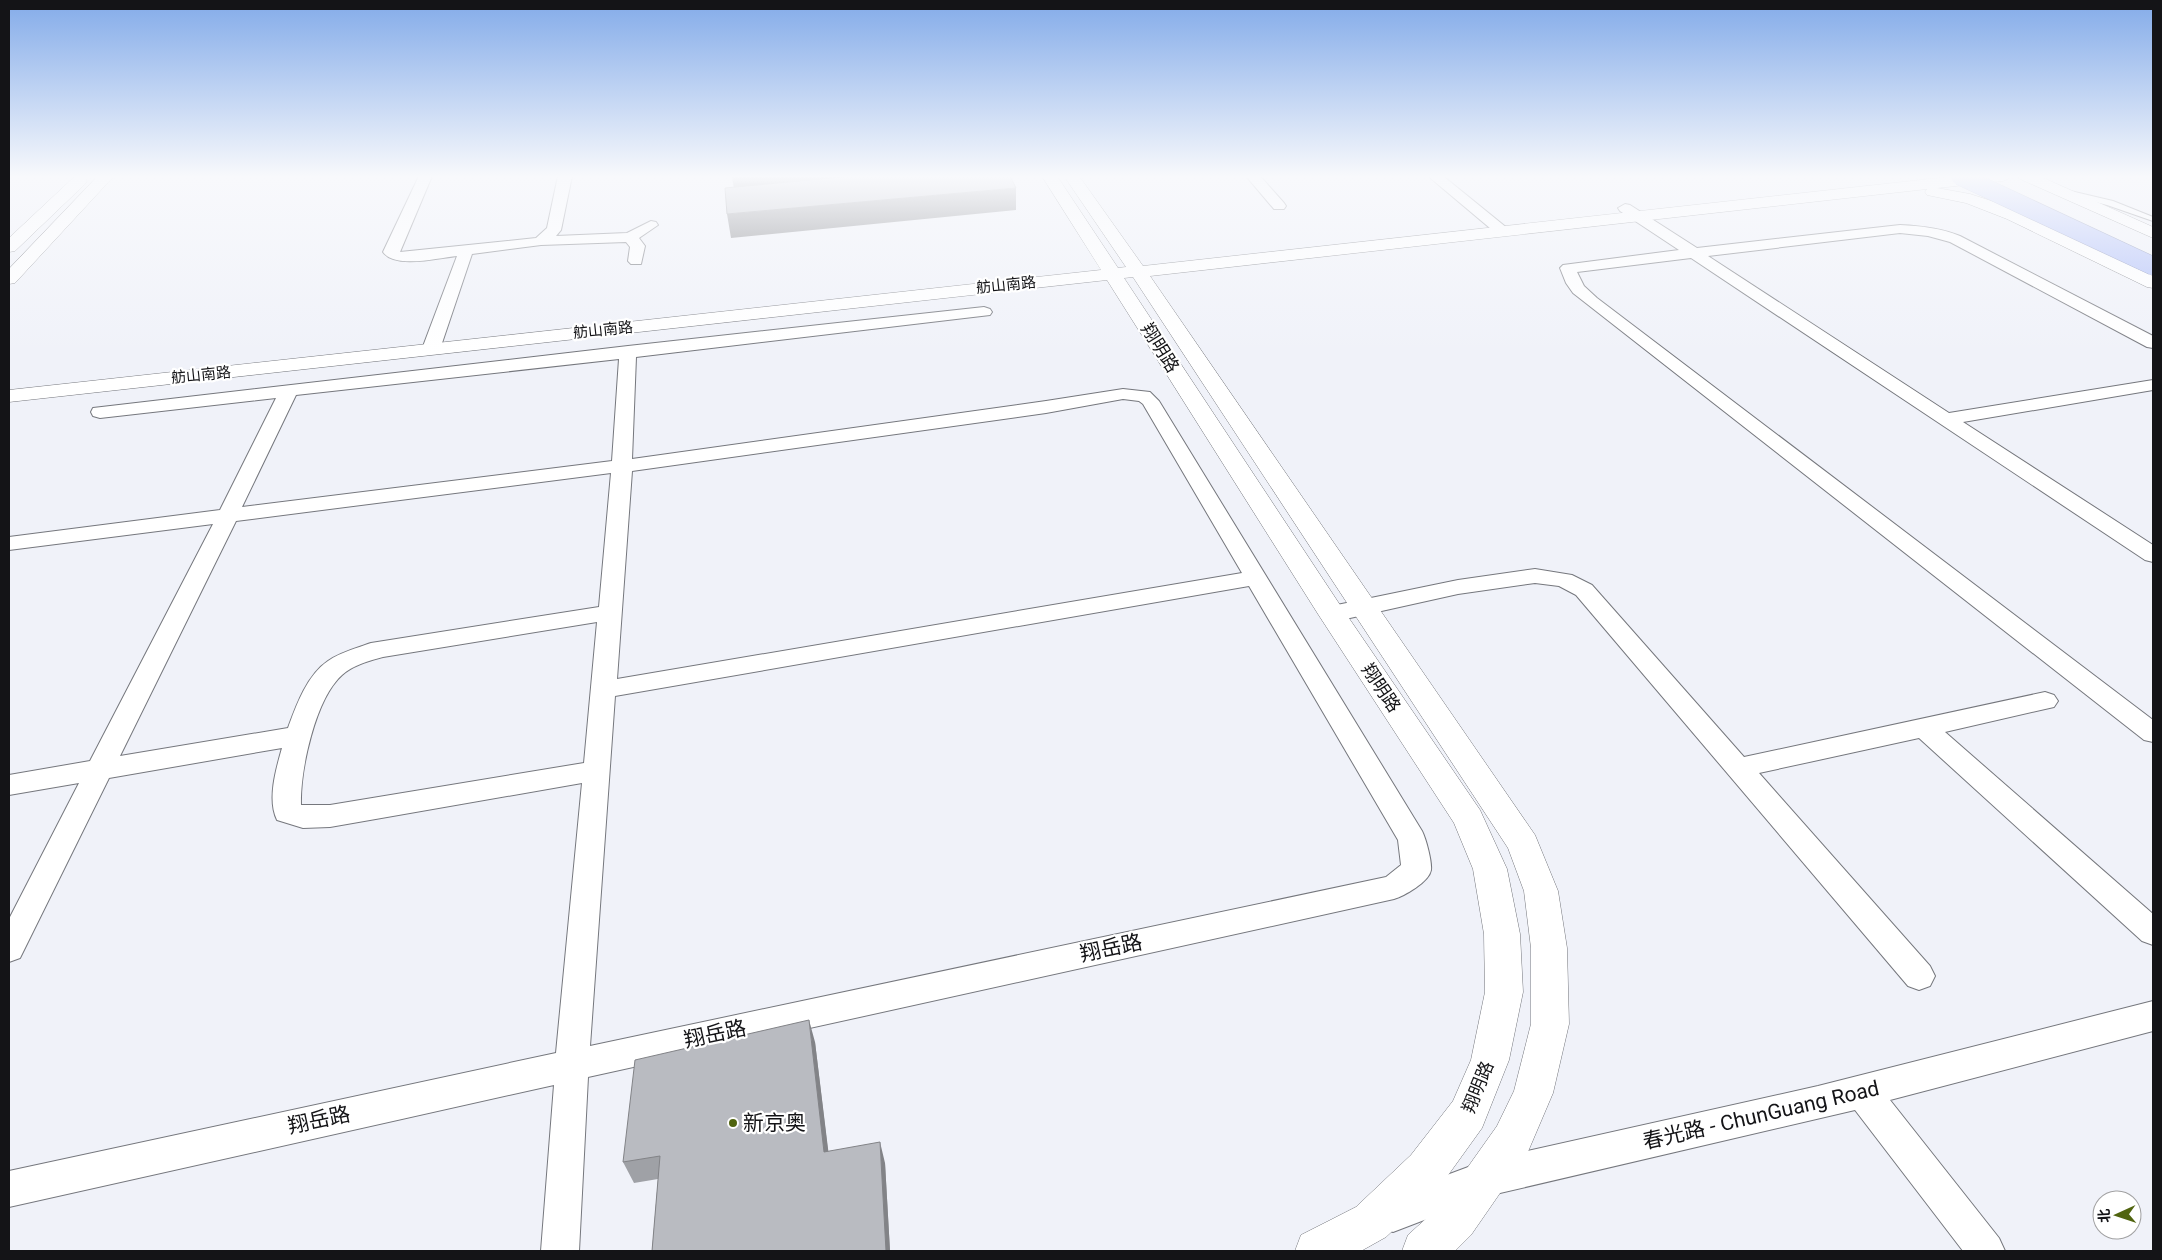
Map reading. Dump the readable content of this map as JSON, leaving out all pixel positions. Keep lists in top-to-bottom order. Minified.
{"streets":{"street":["舫山南路","翔明路","翔岳路","春光路 - ChunGuang Road"]},"crossings":[["舫山南路","翔明路"],["翔明路","春光路 - ChunGuang Road"]],"places":["新京奥"],"north":"left"}
